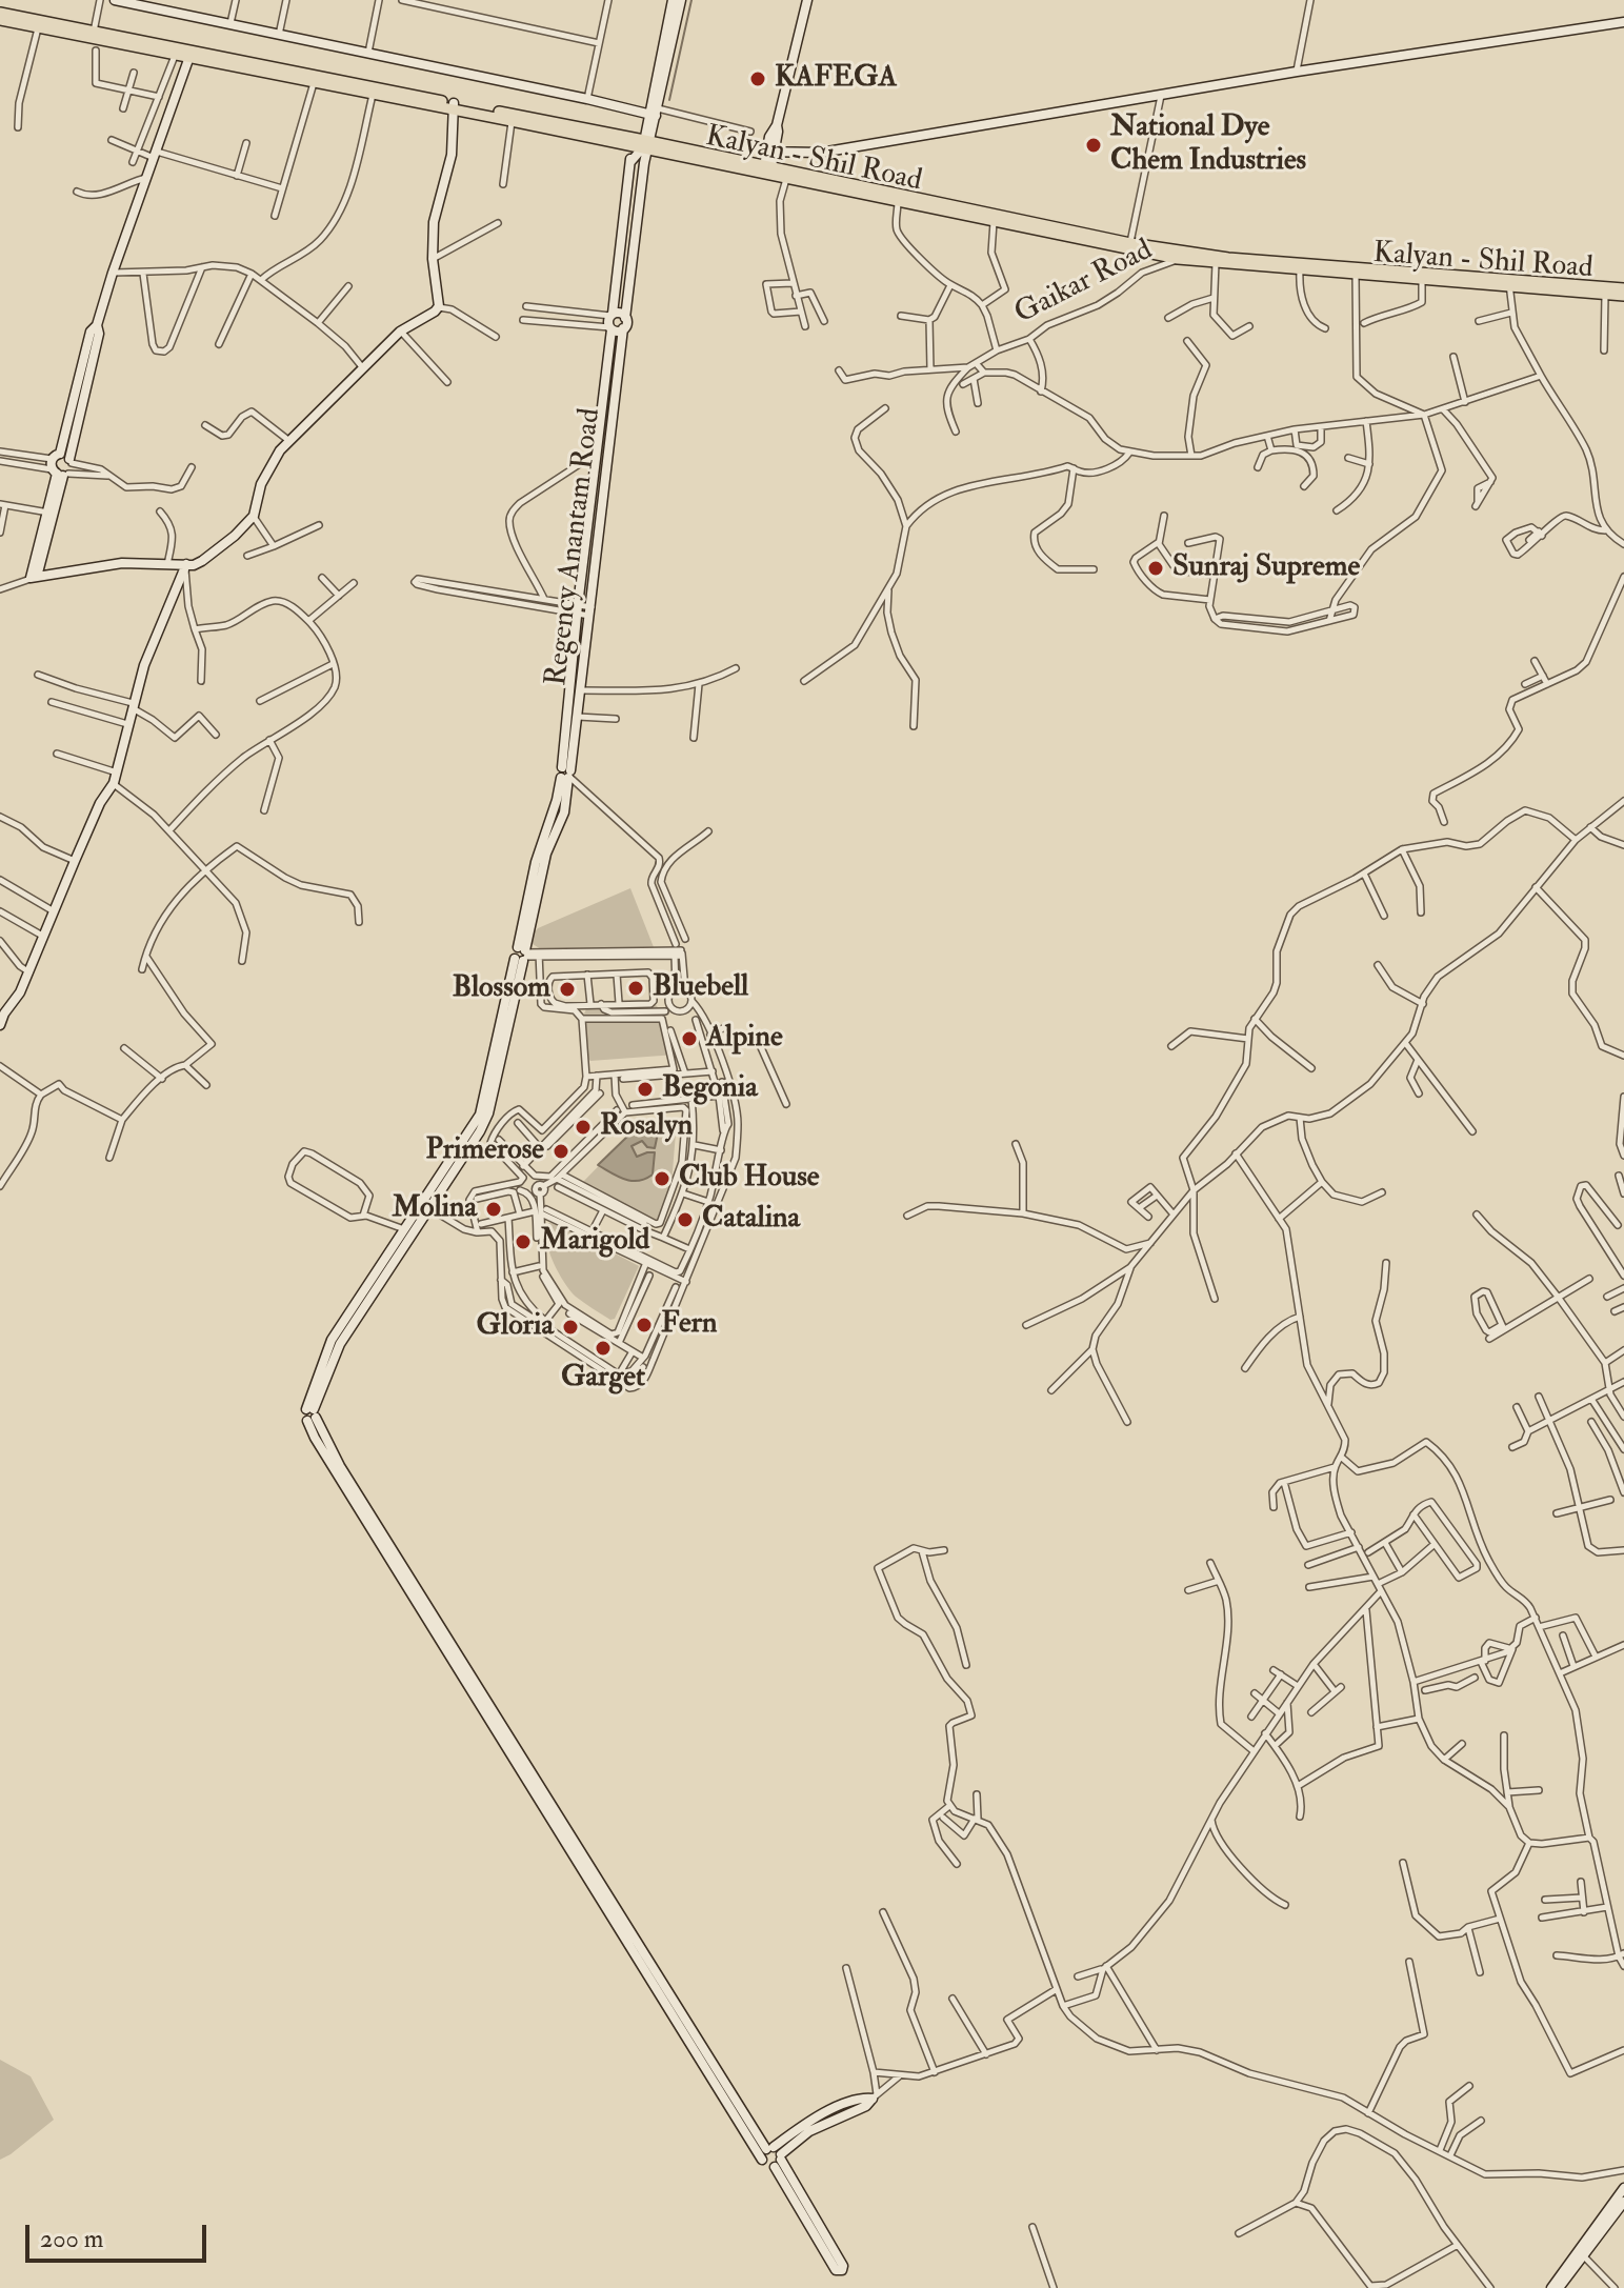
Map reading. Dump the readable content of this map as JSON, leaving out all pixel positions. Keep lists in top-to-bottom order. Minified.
{"streets":{"main road":["Kalyan - Shil Road"],"street":["Gaikar Road","Regency Anantam Road"]},"crossings":[["Kalyan - Shil Road","Gaikar Road"]],"places":["KAFEGA","National Dye Chem Industries","Sunraj Supreme","Bluebell","Blossom","Alpine","Begonia","Rosalyn","Primerose","Club House","Molina","Catalina","Marigold","Fern","Gloria","Garget"],"scale_bar":"200 m"}
